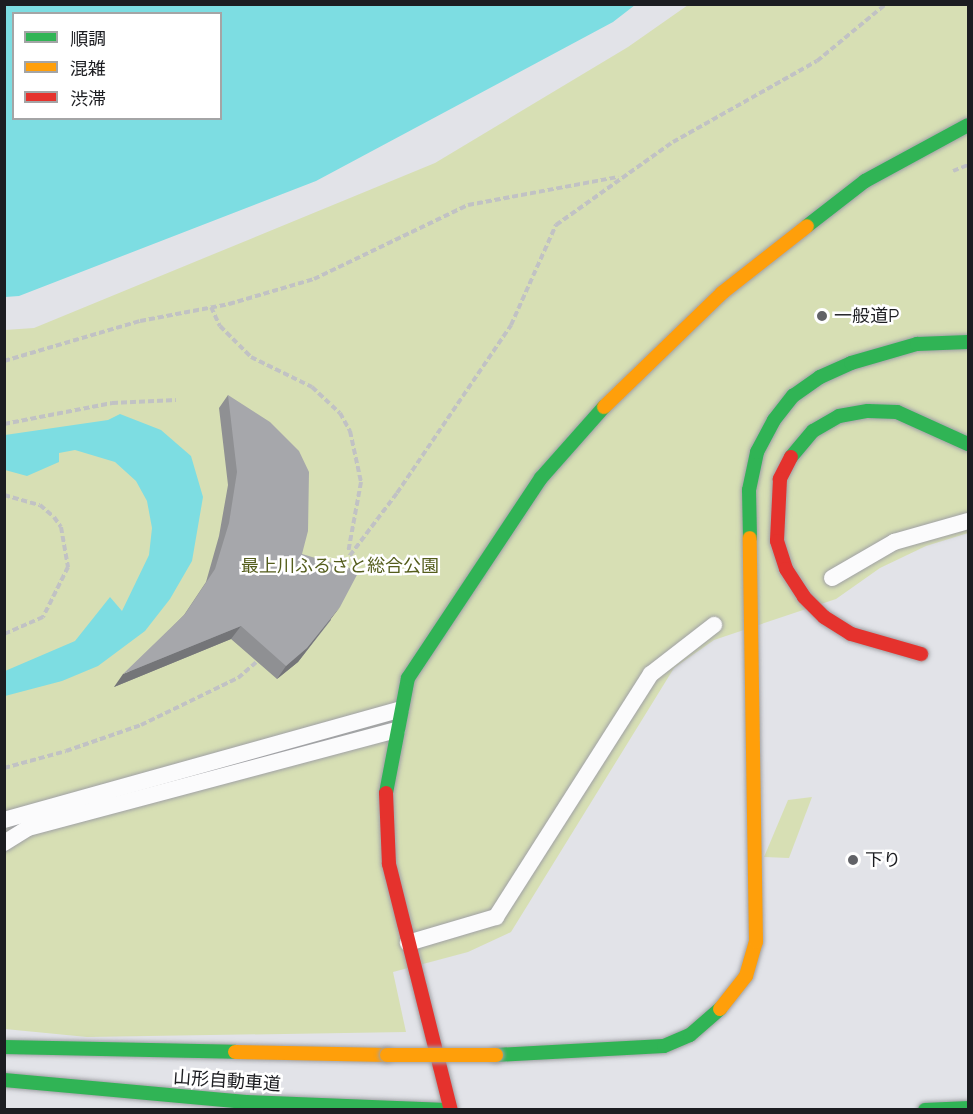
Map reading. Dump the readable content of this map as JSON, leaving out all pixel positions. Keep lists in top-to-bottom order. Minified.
{"streets":{"main road":["山形自動車道"]},"parks":["最上川ふるさと総合公園"],"places":["一般道P","下り"],"legend":["順調","混雑","渋滞"]}
